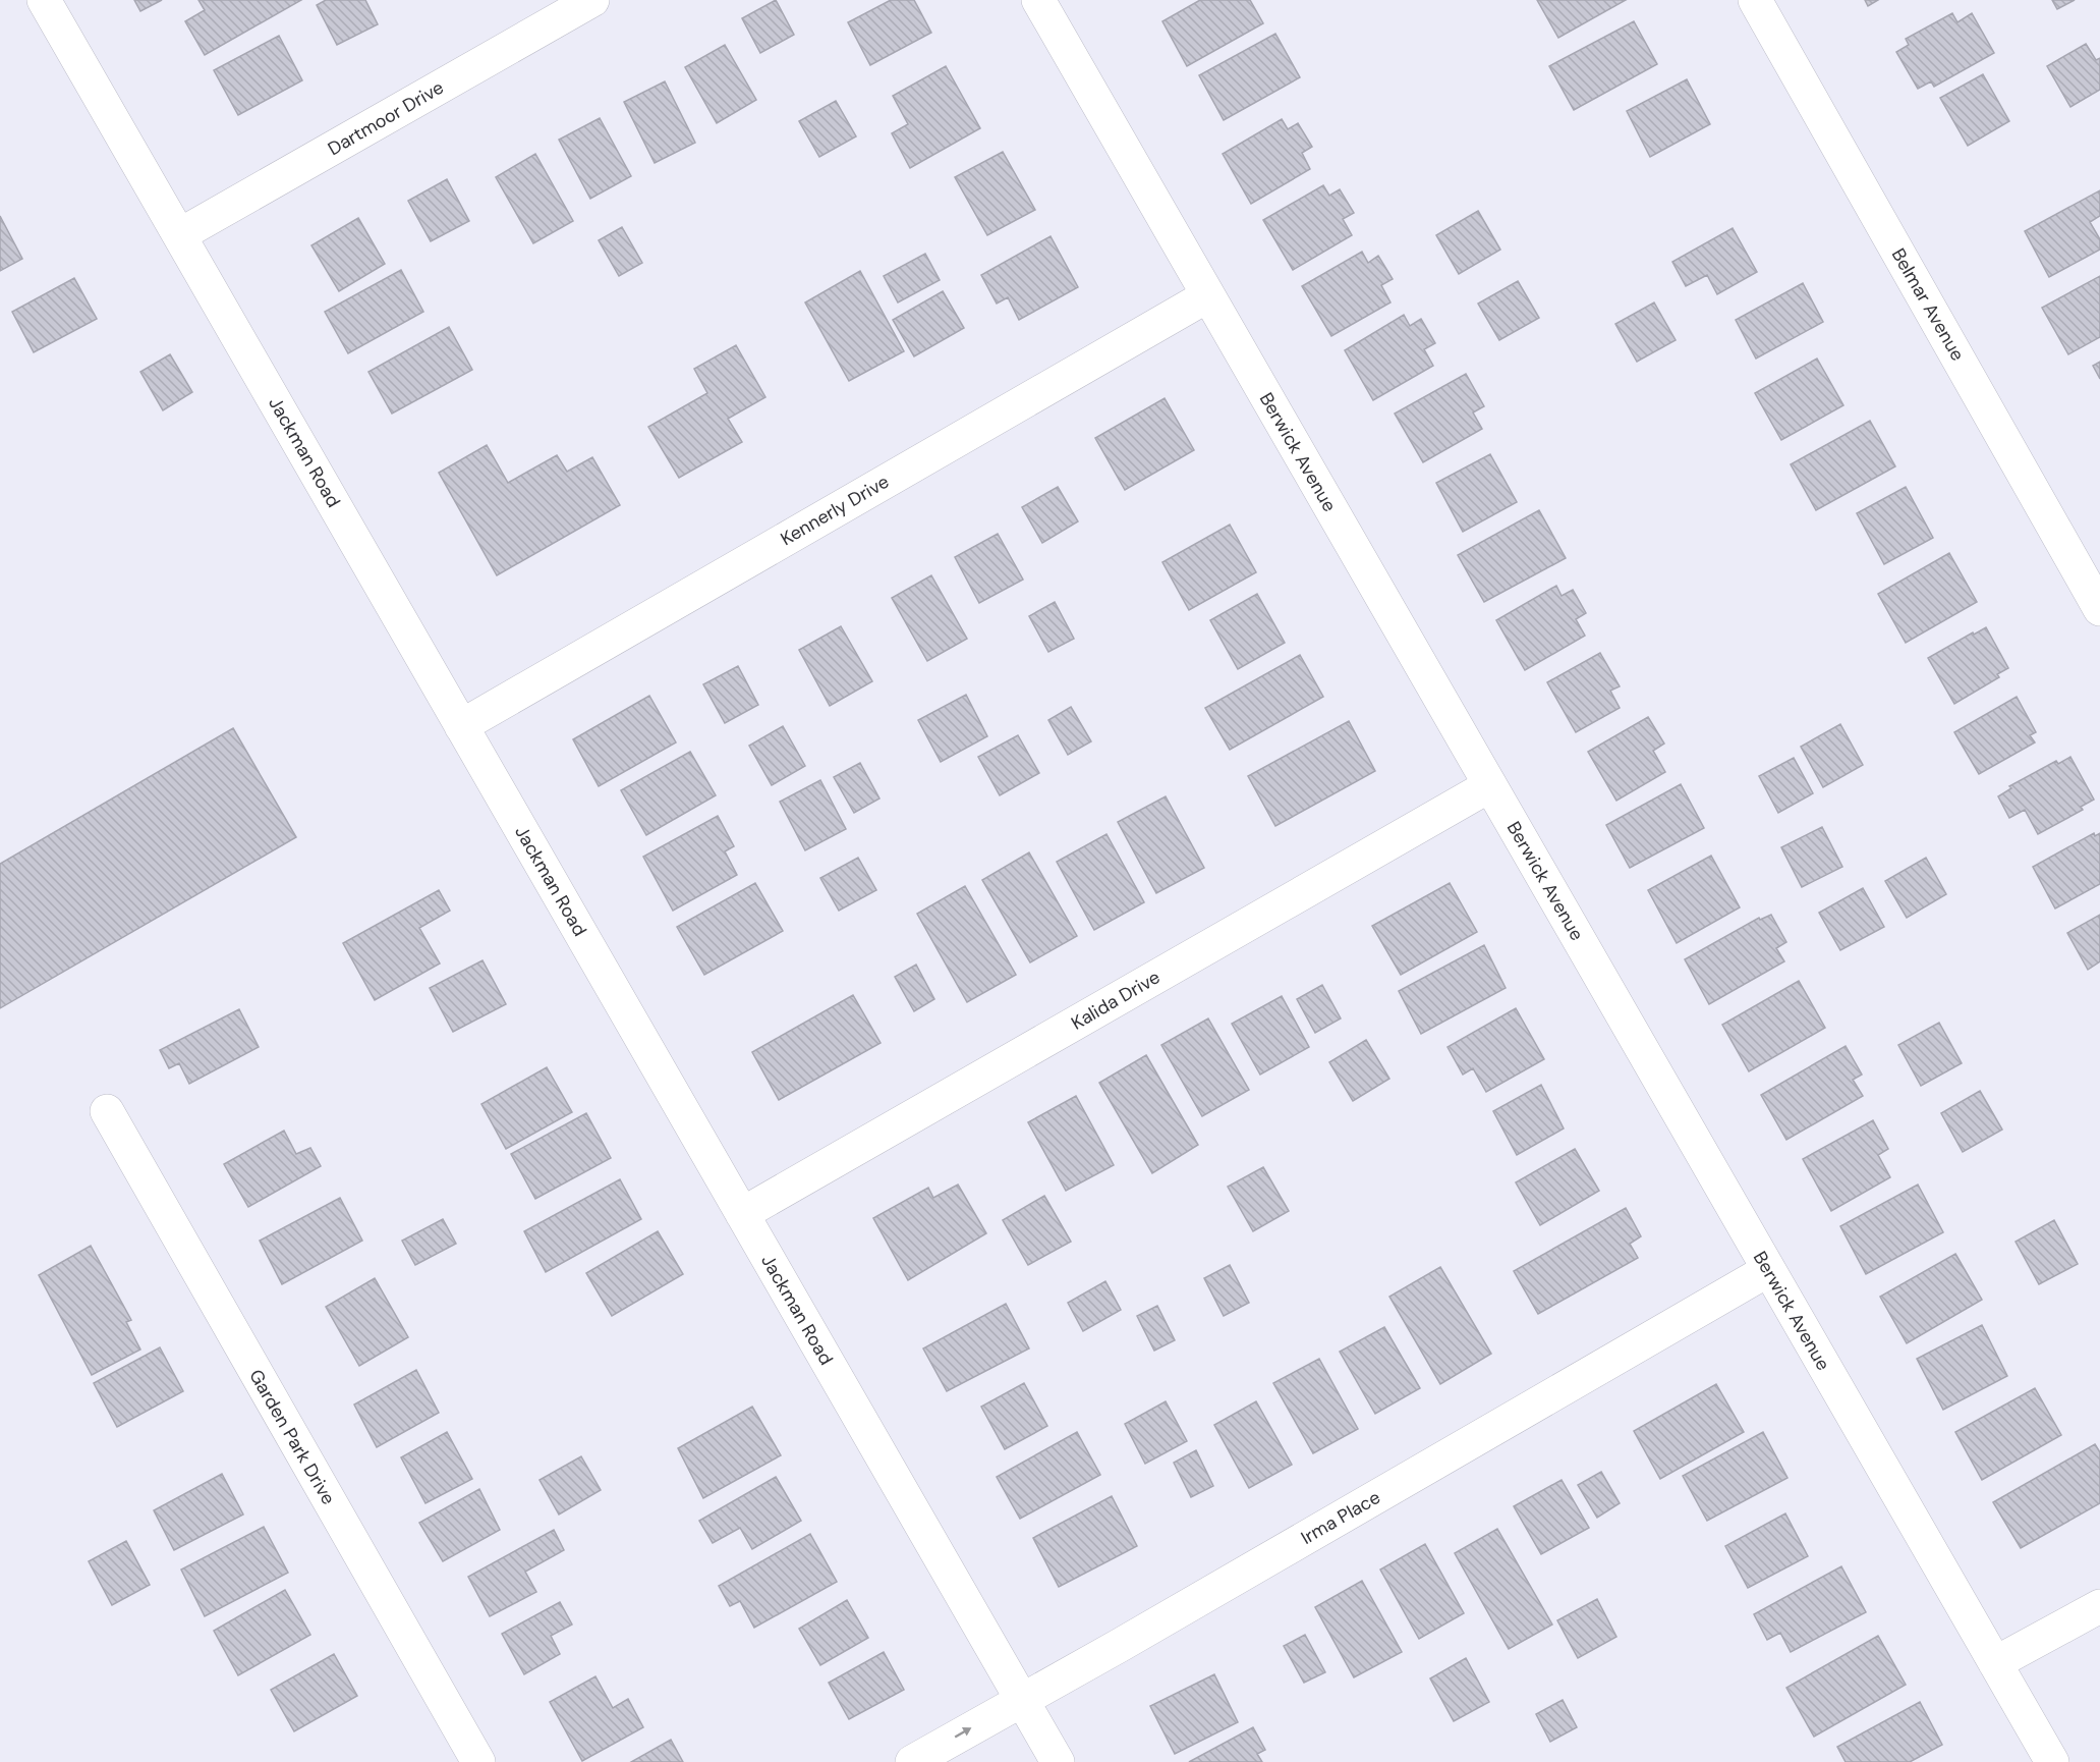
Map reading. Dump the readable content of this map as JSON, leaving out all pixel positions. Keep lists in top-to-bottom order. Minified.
{"streets":{"street":["Dartmoor Drive","Belmar Avenue","Jackman Road","Berwick Avenue","Kennerly Drive","Kalida Drive","Garden Park Drive","Irma Place"]},"crossings":[["Dartmoor Drive","Jackman Road"],["Jackman Road","Kennerly Drive"],["Jackman Road","Kalida Drive"],["Jackman Road","Irma Place"],["Berwick Avenue","Kennerly Drive"],["Berwick Avenue","Kalida Drive"],["Berwick Avenue","Irma Place"]]}
